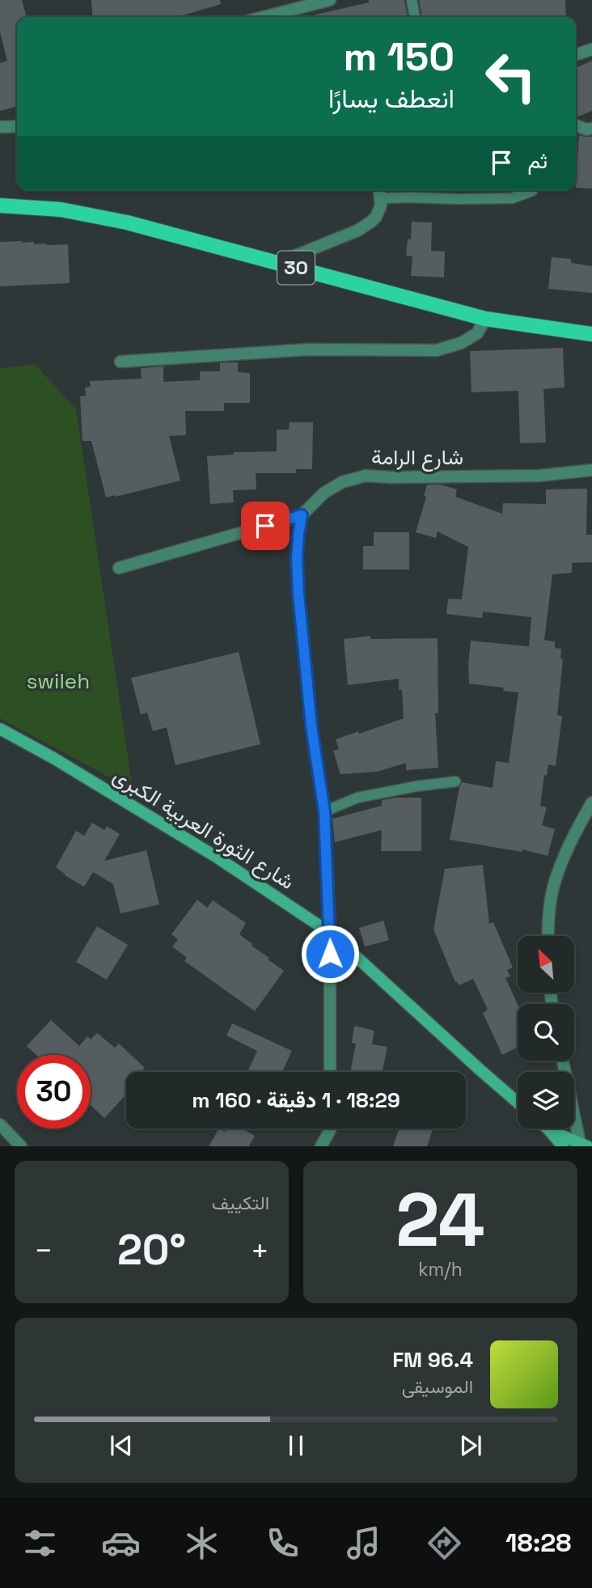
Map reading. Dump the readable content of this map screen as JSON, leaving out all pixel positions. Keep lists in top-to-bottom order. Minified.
{"streets":{"main road":["30"],"street":["شارع الرامة","شارع الثورة العربية الكبرى"]},"parks":["swileh"],"north":"top left","page":{"turn":["150 m","انعطف يسارًا"],"then":"ثم","limit":"30","trip":"18:29 · 1 دقيقة · 160 m","tile":[["24","km/h"],"التكييف"],"heat":["−","20°","+"],"song":["96.4 FM","الموسيقى"],"tabs":"18:28"}}
